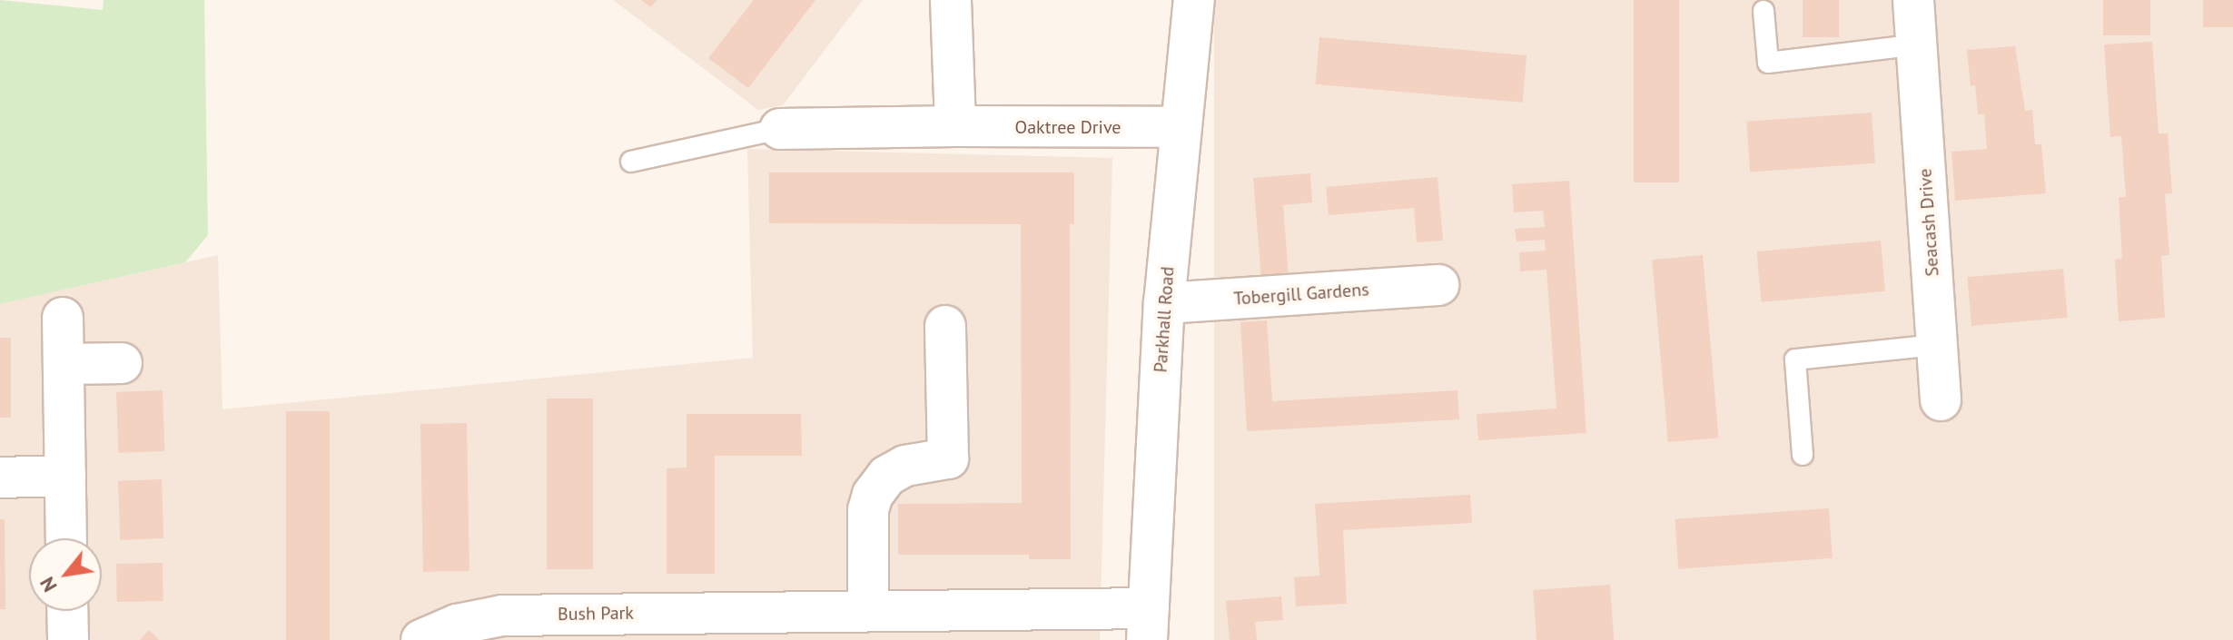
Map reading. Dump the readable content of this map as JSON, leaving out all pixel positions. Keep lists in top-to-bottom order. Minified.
{"streets":{"street":["Oaktree Drive","Seacash Drive","Tobergill Gardens","Parkhall Road","Bush Park"]},"crossings":[["Oaktree Drive","Parkhall Road"],["Tobergill Gardens","Parkhall Road"],["Parkhall Road","Bush Park"]],"north":"bottom left"}
